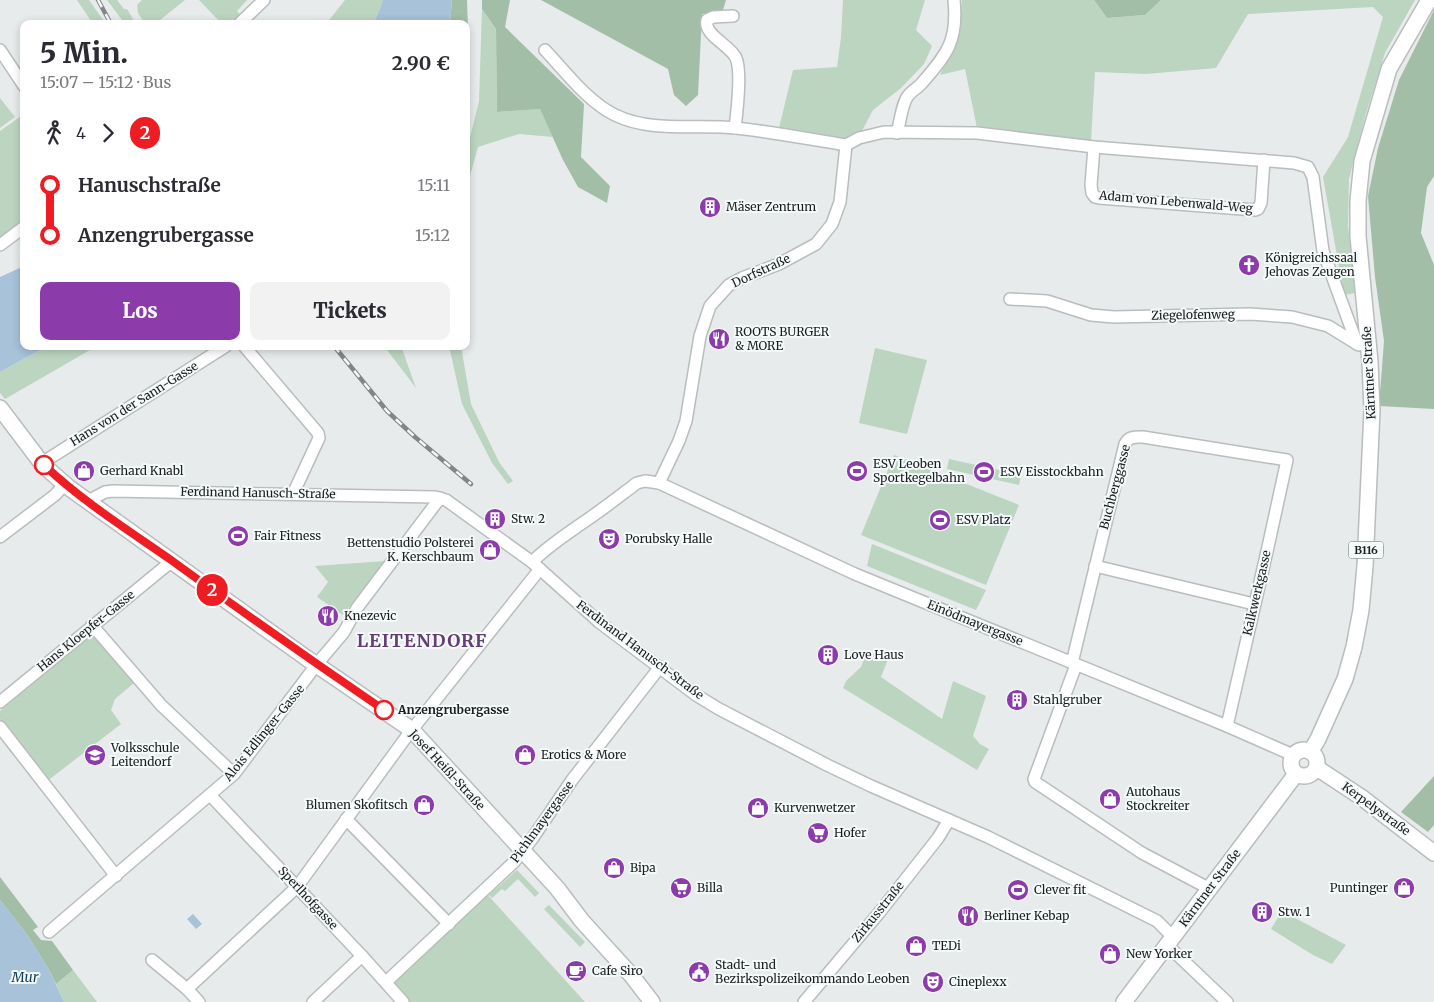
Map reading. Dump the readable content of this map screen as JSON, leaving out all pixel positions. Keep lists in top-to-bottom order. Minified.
{"streets":{"main road":["Kärntner Straße","B116","Josef Heißl-Straße","Kerpelystraße"],"street":["Adam von Lebenwald-Weg","Dorfstraße","Ziegelofenweg","Hans von der Sann-Gasse","Buchberggasse","Ferdinand Hanusch-Straße","Kalkwerkgasse","Einödmayergasse","Hans Kloepfer-Gasse","Alois Edlinger-Gasse","Pichlmayergasse","Sperlhofgasse","Zirkusstraße"]},"crossings":[["Dorfstraße","Einödmayergasse"],["Ziegelofenweg","Kärntner Straße"],["Kärntner Straße","Buchberggasse"],["Kärntner Straße","Ferdinand Hanusch-Straße"],["Kärntner Straße","Einödmayergasse"],["Kärntner Straße","Kerpelystraße"],["Hans von der Sann-Gasse","Josef Heißl-Straße"],["Buchberggasse","Kalkwerkgasse"],["Buchberggasse","Einödmayergasse"],["Ferdinand Hanusch-Straße","Alois Edlinger-Gasse"],["Ferdinand Hanusch-Straße","Josef Heißl-Straße"],["Ferdinand Hanusch-Straße","Pichlmayergasse"],["Ferdinand Hanusch-Straße","Zirkusstraße"],["Kalkwerkgasse","Einödmayergasse"],["Einödmayergasse","Kerpelystraße"],["Hans Kloepfer-Gasse","Josef Heißl-Straße"],["Alois Edlinger-Gasse","Josef Heißl-Straße"],["Alois Edlinger-Gasse","Sperlhofgasse"],["Josef Heißl-Straße","Pichlmayergasse"],["Pichlmayergasse","Sperlhofgasse"]],"districts":["LEITENDORF"],"water":["Mur"],"places":{"building":["Mäser Zentrum","Stw. 2","Love Haus","Stahlgruber","Stw. 1"],"church":["Königreichssaal Jehovas Zeugen"],"restaurant":["ROOTS BURGER & MORE","Knezevic","Berliner Kebap"],"shop":["Gerhard Knabl","Bettenstudio Polsterei K. Kerschbaum","Erotics & More","Autohaus Stockreiter","Blumen Skofitsch","Kurvenwetzer","Bipa","Puntinger","TEDi","New Yorker"],"sports":["ESV Leoben Sportkegelbahn","ESV Eisstockbahn","ESV Platz","Fair Fitness","Clever fit"],"theatre":["Porubsky Halle","Cineplexx"],"other":["Anzengrubergasse"],"school or university":["Volksschule Leitendorf"],"supermarket":["Hofer","Billa"],"cafe":["Cafe Siro"],"public building":["Stadt- und Bezirkspolizeikommando Leoben"]},"lines":["bus line 2"],"page":{"on_map":"2","heading":["5 Min.","15:07 – 15:12 · Bus","2.90 €"],"legs":["4","2"],"list":[{"name":"Hanuschstraße","value":"15:11"},{"name":"Anzengrubergasse","value":"15:12"}],"buttons":["Los","Tickets"]}}
